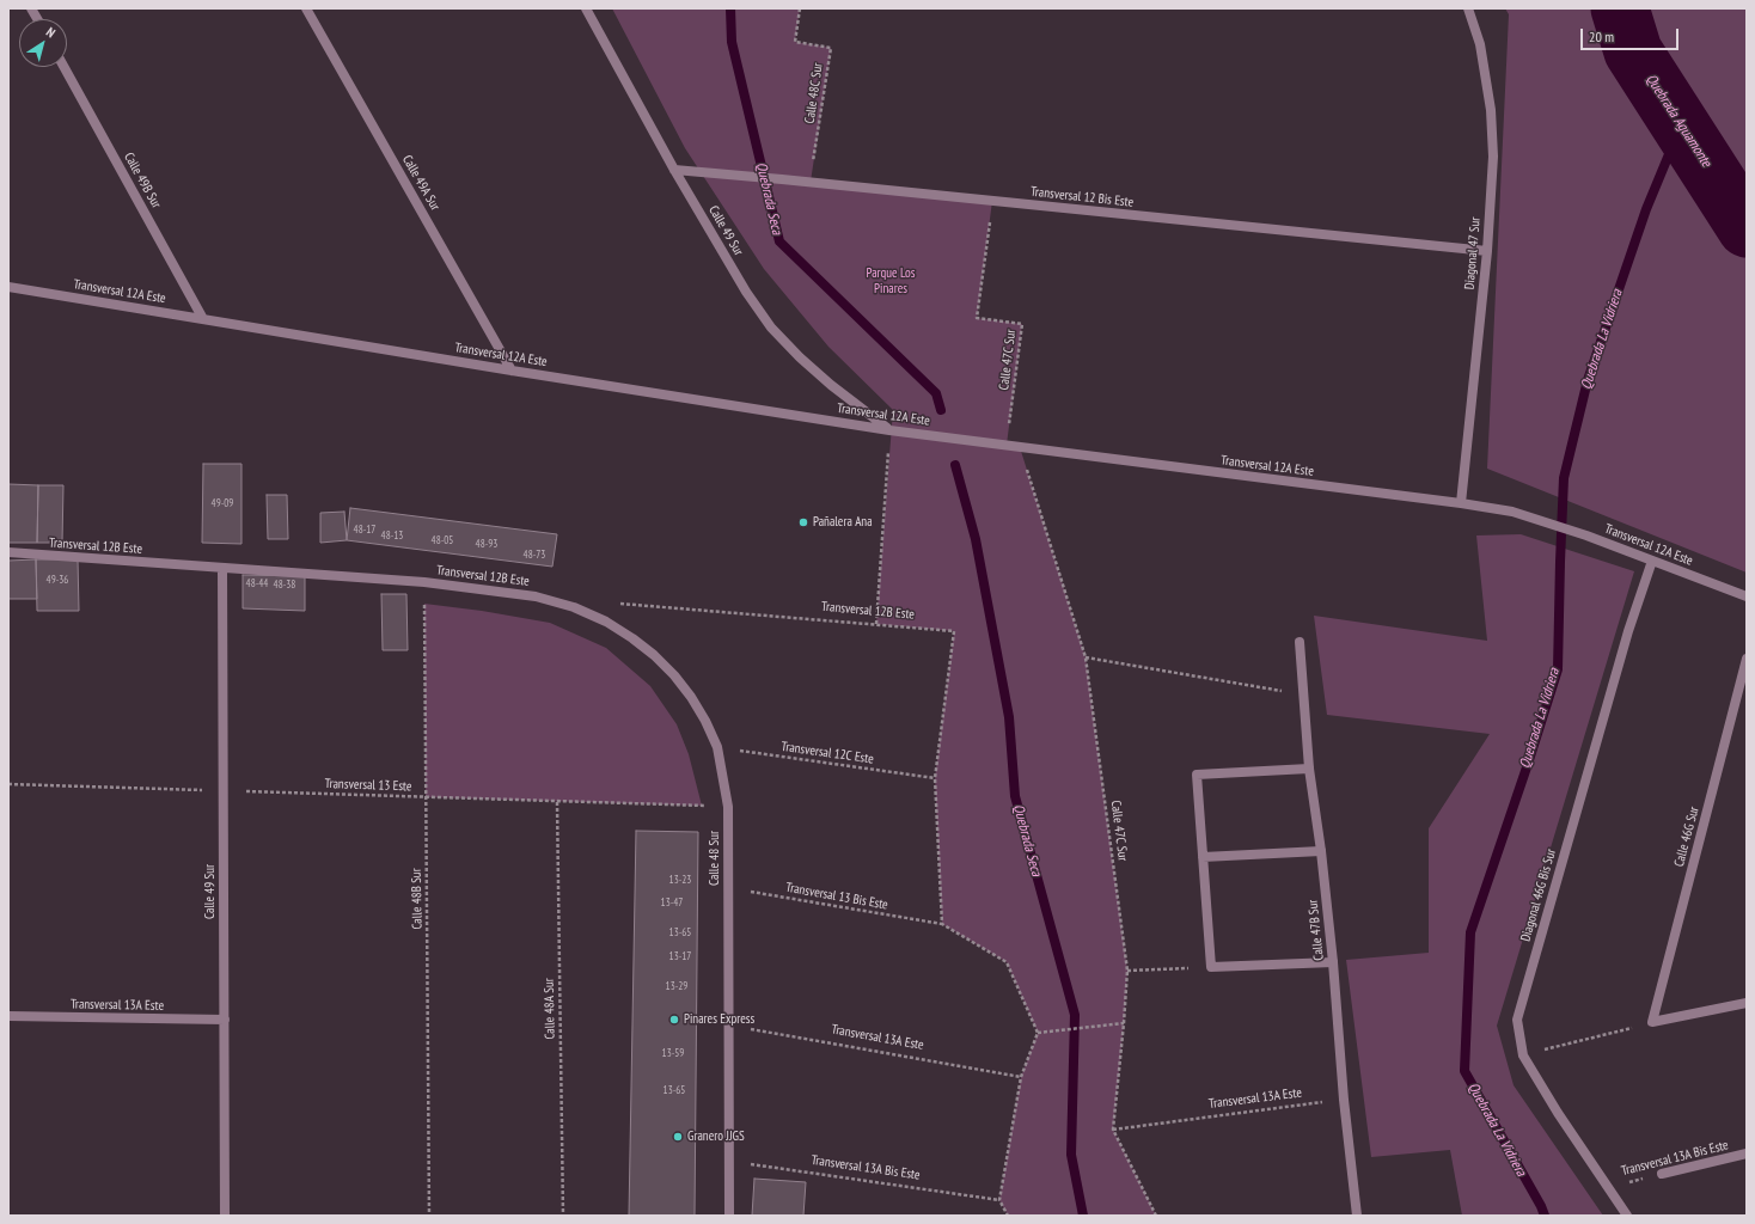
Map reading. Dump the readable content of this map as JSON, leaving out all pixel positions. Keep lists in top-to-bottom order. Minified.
{"streets":{"street":["Calle 49B Sur","Calle 49A Sur","Transversal 12 Bis Este","Calle 49 Sur","Diagonal 47 Sur","Transversal 12A Este","Transversal 12B Este","Calle 46G Sur","Calle 48 Sur","Diagonal 46G Bis Sur","Calle 47B Sur","Transversal 13A Este","Transversal 13A Bis Este"],"path":["Calle 48C Sur","Calle 47C Sur","Transversal 12C Este","Transversal 13 Este","Transversal 13 Bis Este","Calle 48B Sur","Calle 48A Sur"]},"crossings":[["Calle 48C Sur","Transversal 12 Bis Este"],["Calle 49B Sur","Transversal 12A Este"],["Calle 49A Sur","Transversal 12A Este"],["Transversal 12 Bis Este","Calle 49 Sur"],["Transversal 12 Bis Este","Diagonal 47 Sur"],["Transversal 12 Bis Este","Calle 47C Sur"],["Calle 49 Sur","Transversal 12A Este"],["Calle 49 Sur","Transversal 12B Este"],["Calle 49 Sur","Transversal 13 Este"],["Calle 49 Sur","Transversal 13A Este"],["Diagonal 47 Sur","Transversal 12A Este"],["Transversal 12A Este","Calle 47C Sur"],["Transversal 12A Este","Diagonal 46G Bis Sur"],["Calle 47C Sur","Transversal 13A Este"],["Transversal 12B Este","Transversal 12C Este"],["Transversal 12B Este","Calle 48 Sur"],["Transversal 12B Este","Calle 48B Sur"],["Transversal 12C Este","Calle 48 Sur"],["Transversal 13 Este","Calle 48 Sur"],["Transversal 13 Este","Calle 48B Sur"],["Transversal 13 Este","Calle 48A Sur"],["Calle 48 Sur","Transversal 13 Bis Este"],["Calle 48 Sur","Transversal 13A Este"],["Calle 48 Sur","Transversal 13A Bis Este"],["Diagonal 46G Bis Sur","Transversal 13A Bis Este"],["Calle 47B Sur","Transversal 13A Este"]],"water":["Quebrada Aguamonte","Quebrada Seca","Quebrada La Vidriera"],"parks":["Parque Los Pinares"],"places":["Pañalera Ana","Pinares Express","Granero JJGS"],"house_numbers":["49-09","48-17","48-13","48-05","48-93","48-73","49-36","48-44","48-38","13-23","13-47","13-65","13-17","13-29","13-59","13-65"],"scale_bar":"20 m","north":"top right"}
